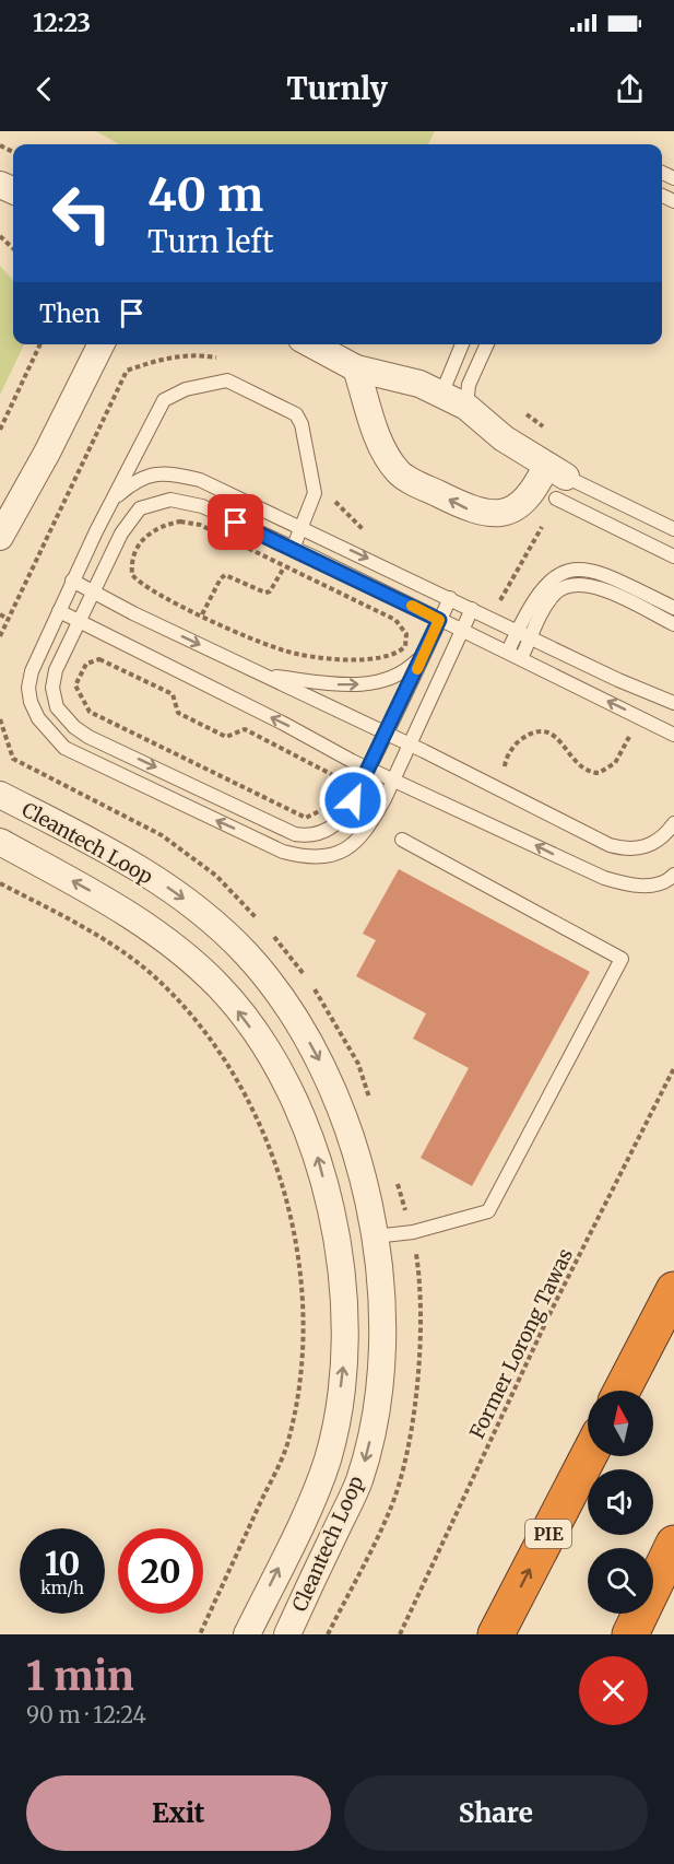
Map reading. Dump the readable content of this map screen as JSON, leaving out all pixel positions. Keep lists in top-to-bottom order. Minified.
{"streets":{"highway":["PIE"],"street":["Cleantech Loop"],"path":["Former Lorong Tawas"]},"north":"top","page":{"status":"12:23","header":"Turnly","turn":["40 m","Turn left"],"then":"Then","speed":"10 km/h","limit":"20","heading":["1 min","90 m · 12:24"],"buttons":["Exit","Share"]}}
